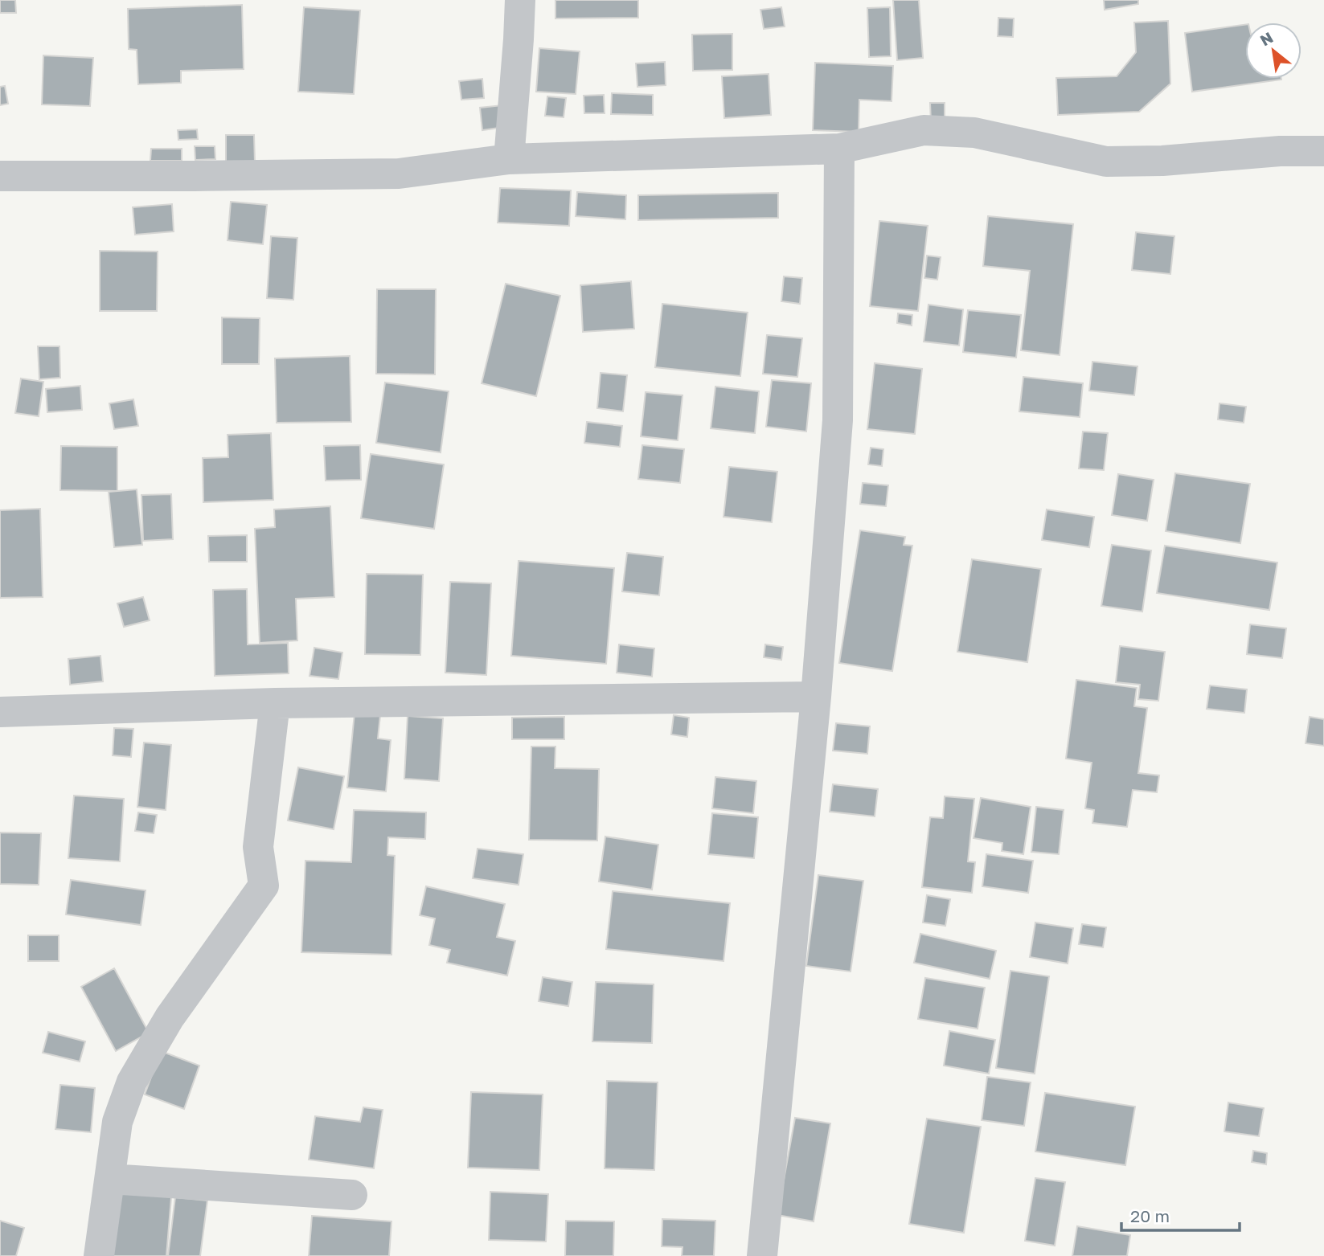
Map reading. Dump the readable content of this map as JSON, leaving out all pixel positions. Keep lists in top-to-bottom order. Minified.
{"scale_bar":"20 m","north":"top left"}
